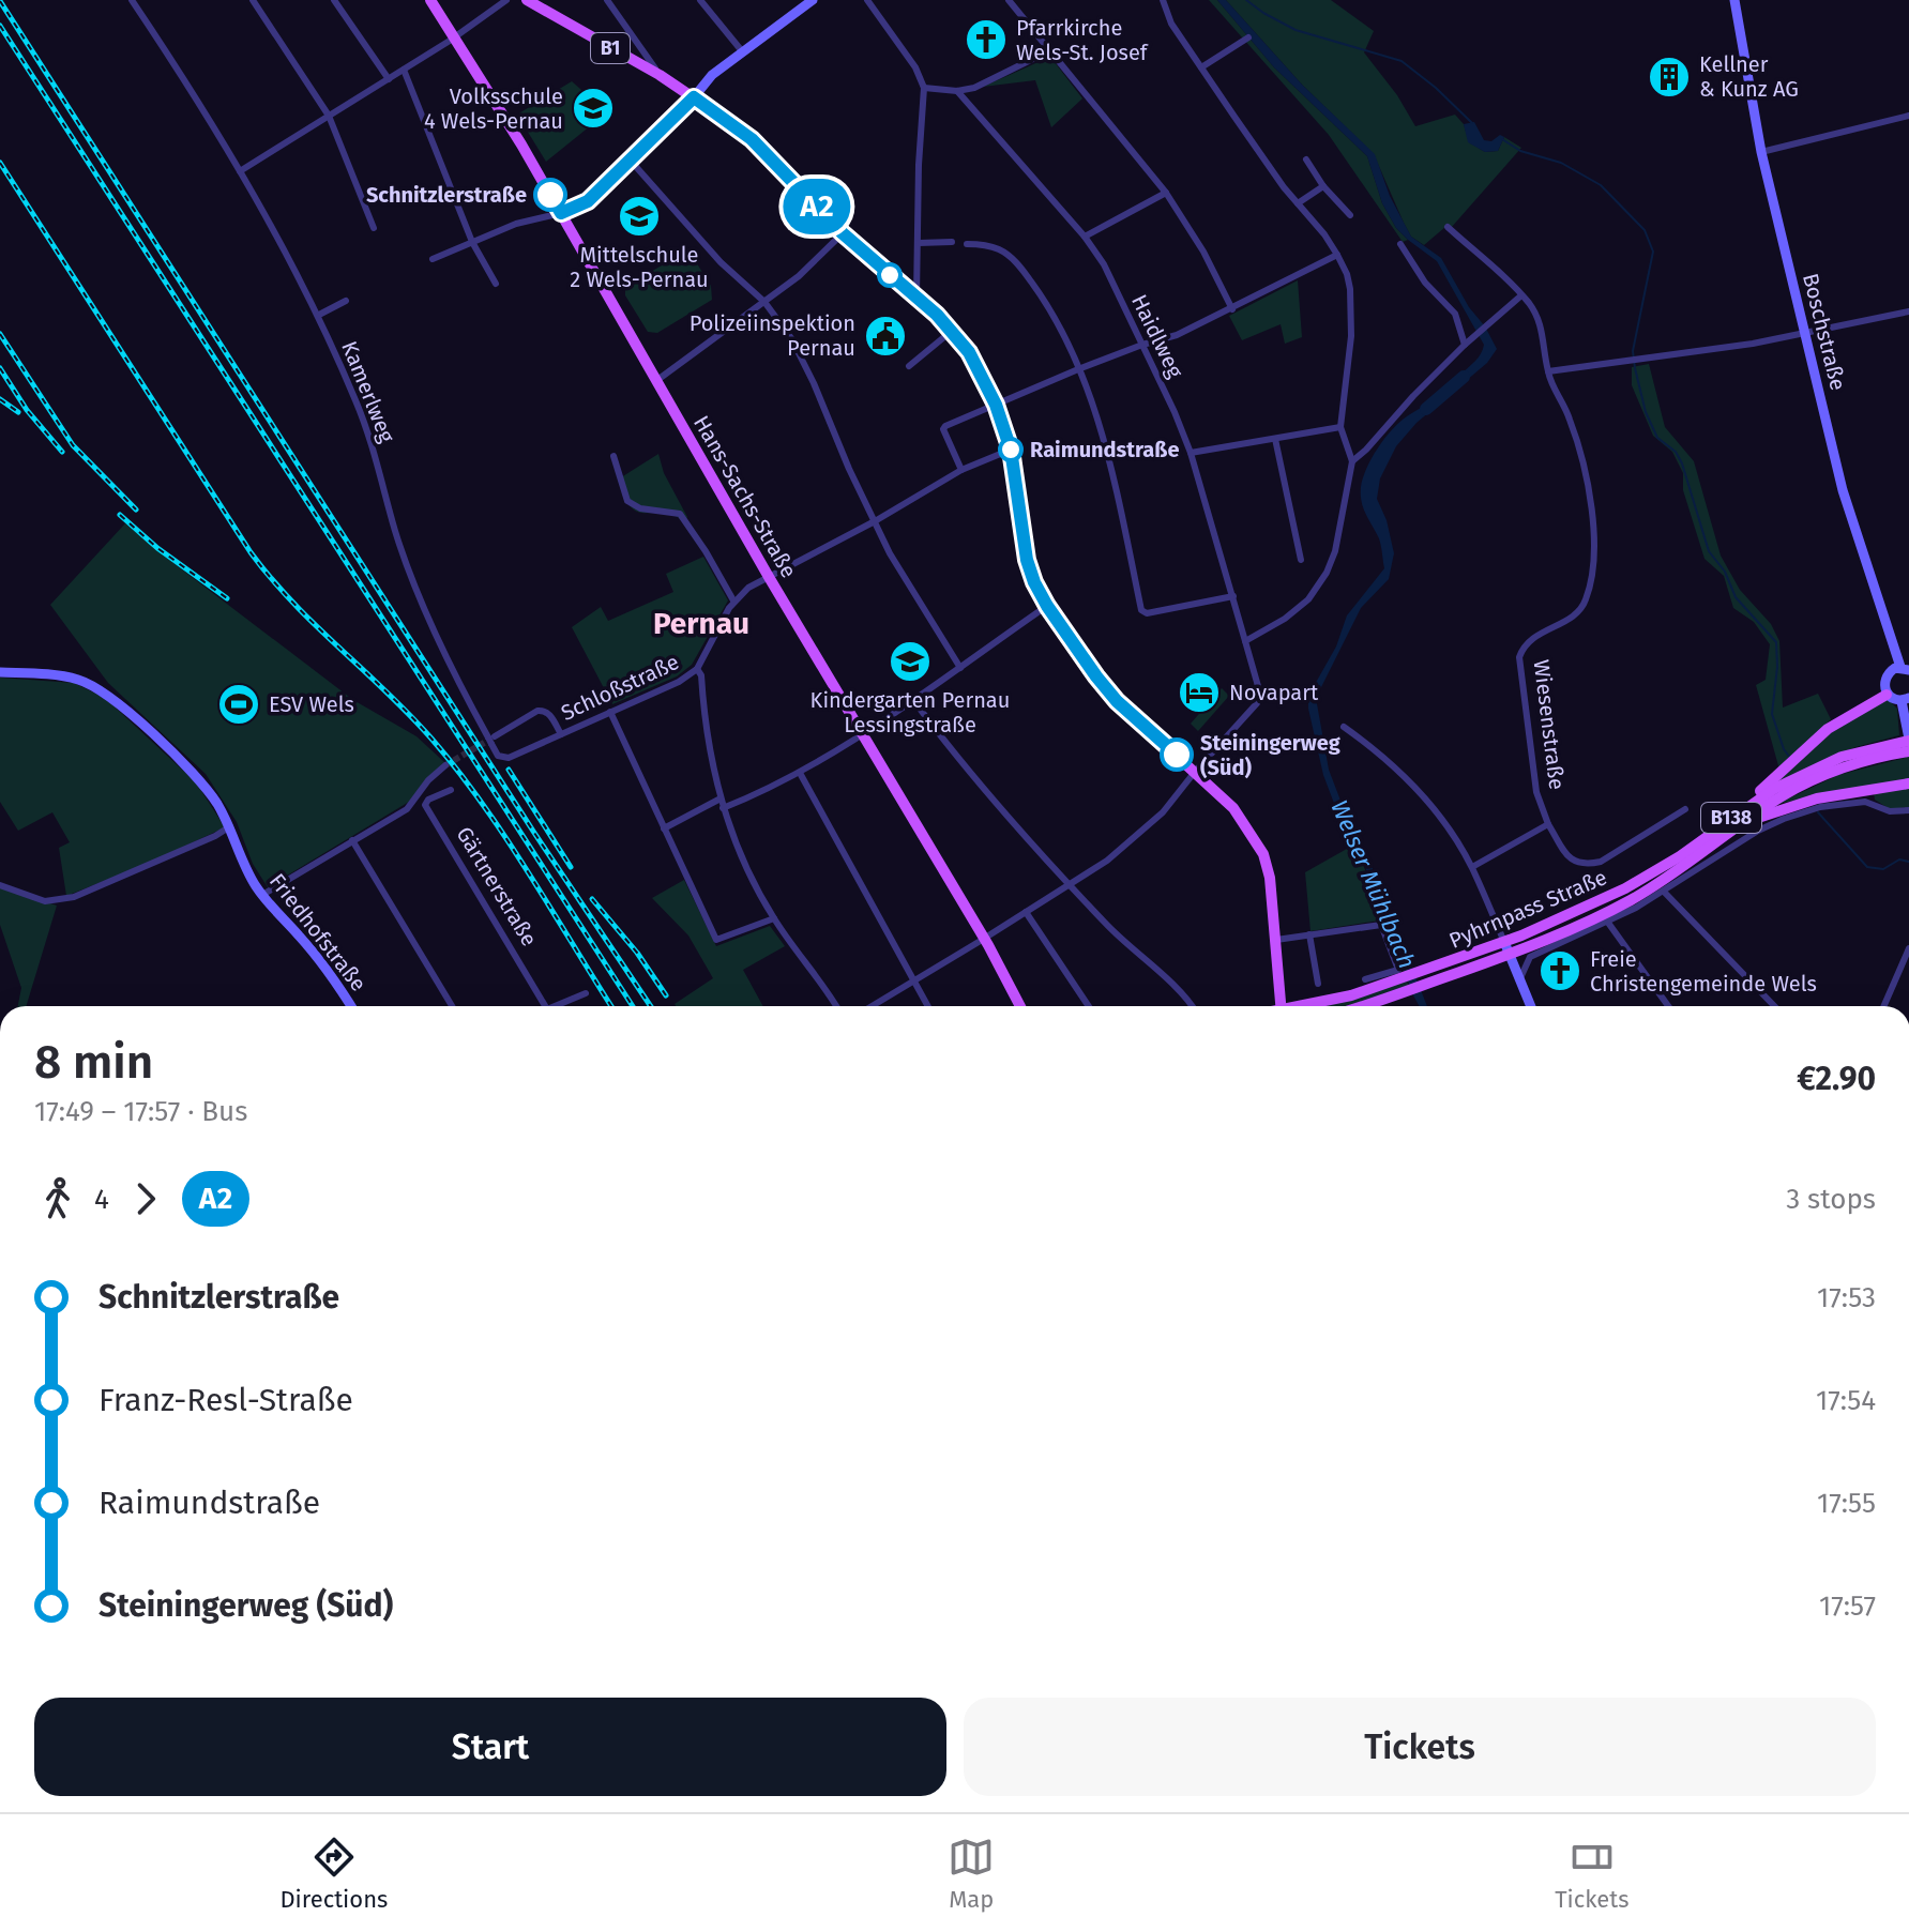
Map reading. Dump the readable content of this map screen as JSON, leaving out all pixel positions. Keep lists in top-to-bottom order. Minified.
{"streets":{"main road":["B1","Hans-Sachs-Straße","B138","Pyhrnpass Straße"],"street":["Boschstraße","Haidlweg","Kamerlweg","Schloßstraße","Wiesenstraße","Gärtnerstraße","Friedhofstraße"]},"crossings":[["B1","Haidlweg"],["B1","Schloßstraße"],["Kamerlweg","Schloßstraße"],["Hans-Sachs-Straße","Schloßstraße"]],"districts":["Pernau"],"water":["Welser Mühlbach"],"places":{"church":["Pfarrkirche Wels-St. Josef","Freie Christengemeinde Wels"],"building":["Kellner & Kunz AG"],"school or university":["Volksschule 4 Wels-Pernau","Mittelschule 2 Wels-Pernau","Kindergarten Pernau Lessingstraße"],"other":["Schnitzlerstraße","Raimundstraße","Steiningerweg (Süd)"],"public building":["Polizeiinspektion Pernau"],"hotel":["Novapart"],"sports":["ESV Wels"]},"lines":["bus line A2"],"page":{"on_map":"A2","heading":["8 min","17:49 – 17:57 · Bus","€2.90"],"legs":["4","A2","3 stops"],"list":[{"name":"Schnitzlerstraße","value":"17:53"},{"name":"Franz-Resl-Straße","value":"17:54"},{"name":"Raimundstraße","value":"17:55"},{"name":"Steiningerweg (Süd)","value":"17:57"}],"buttons":["Start","Tickets"],"tabs":["Directions","Map","Tickets"]}}
